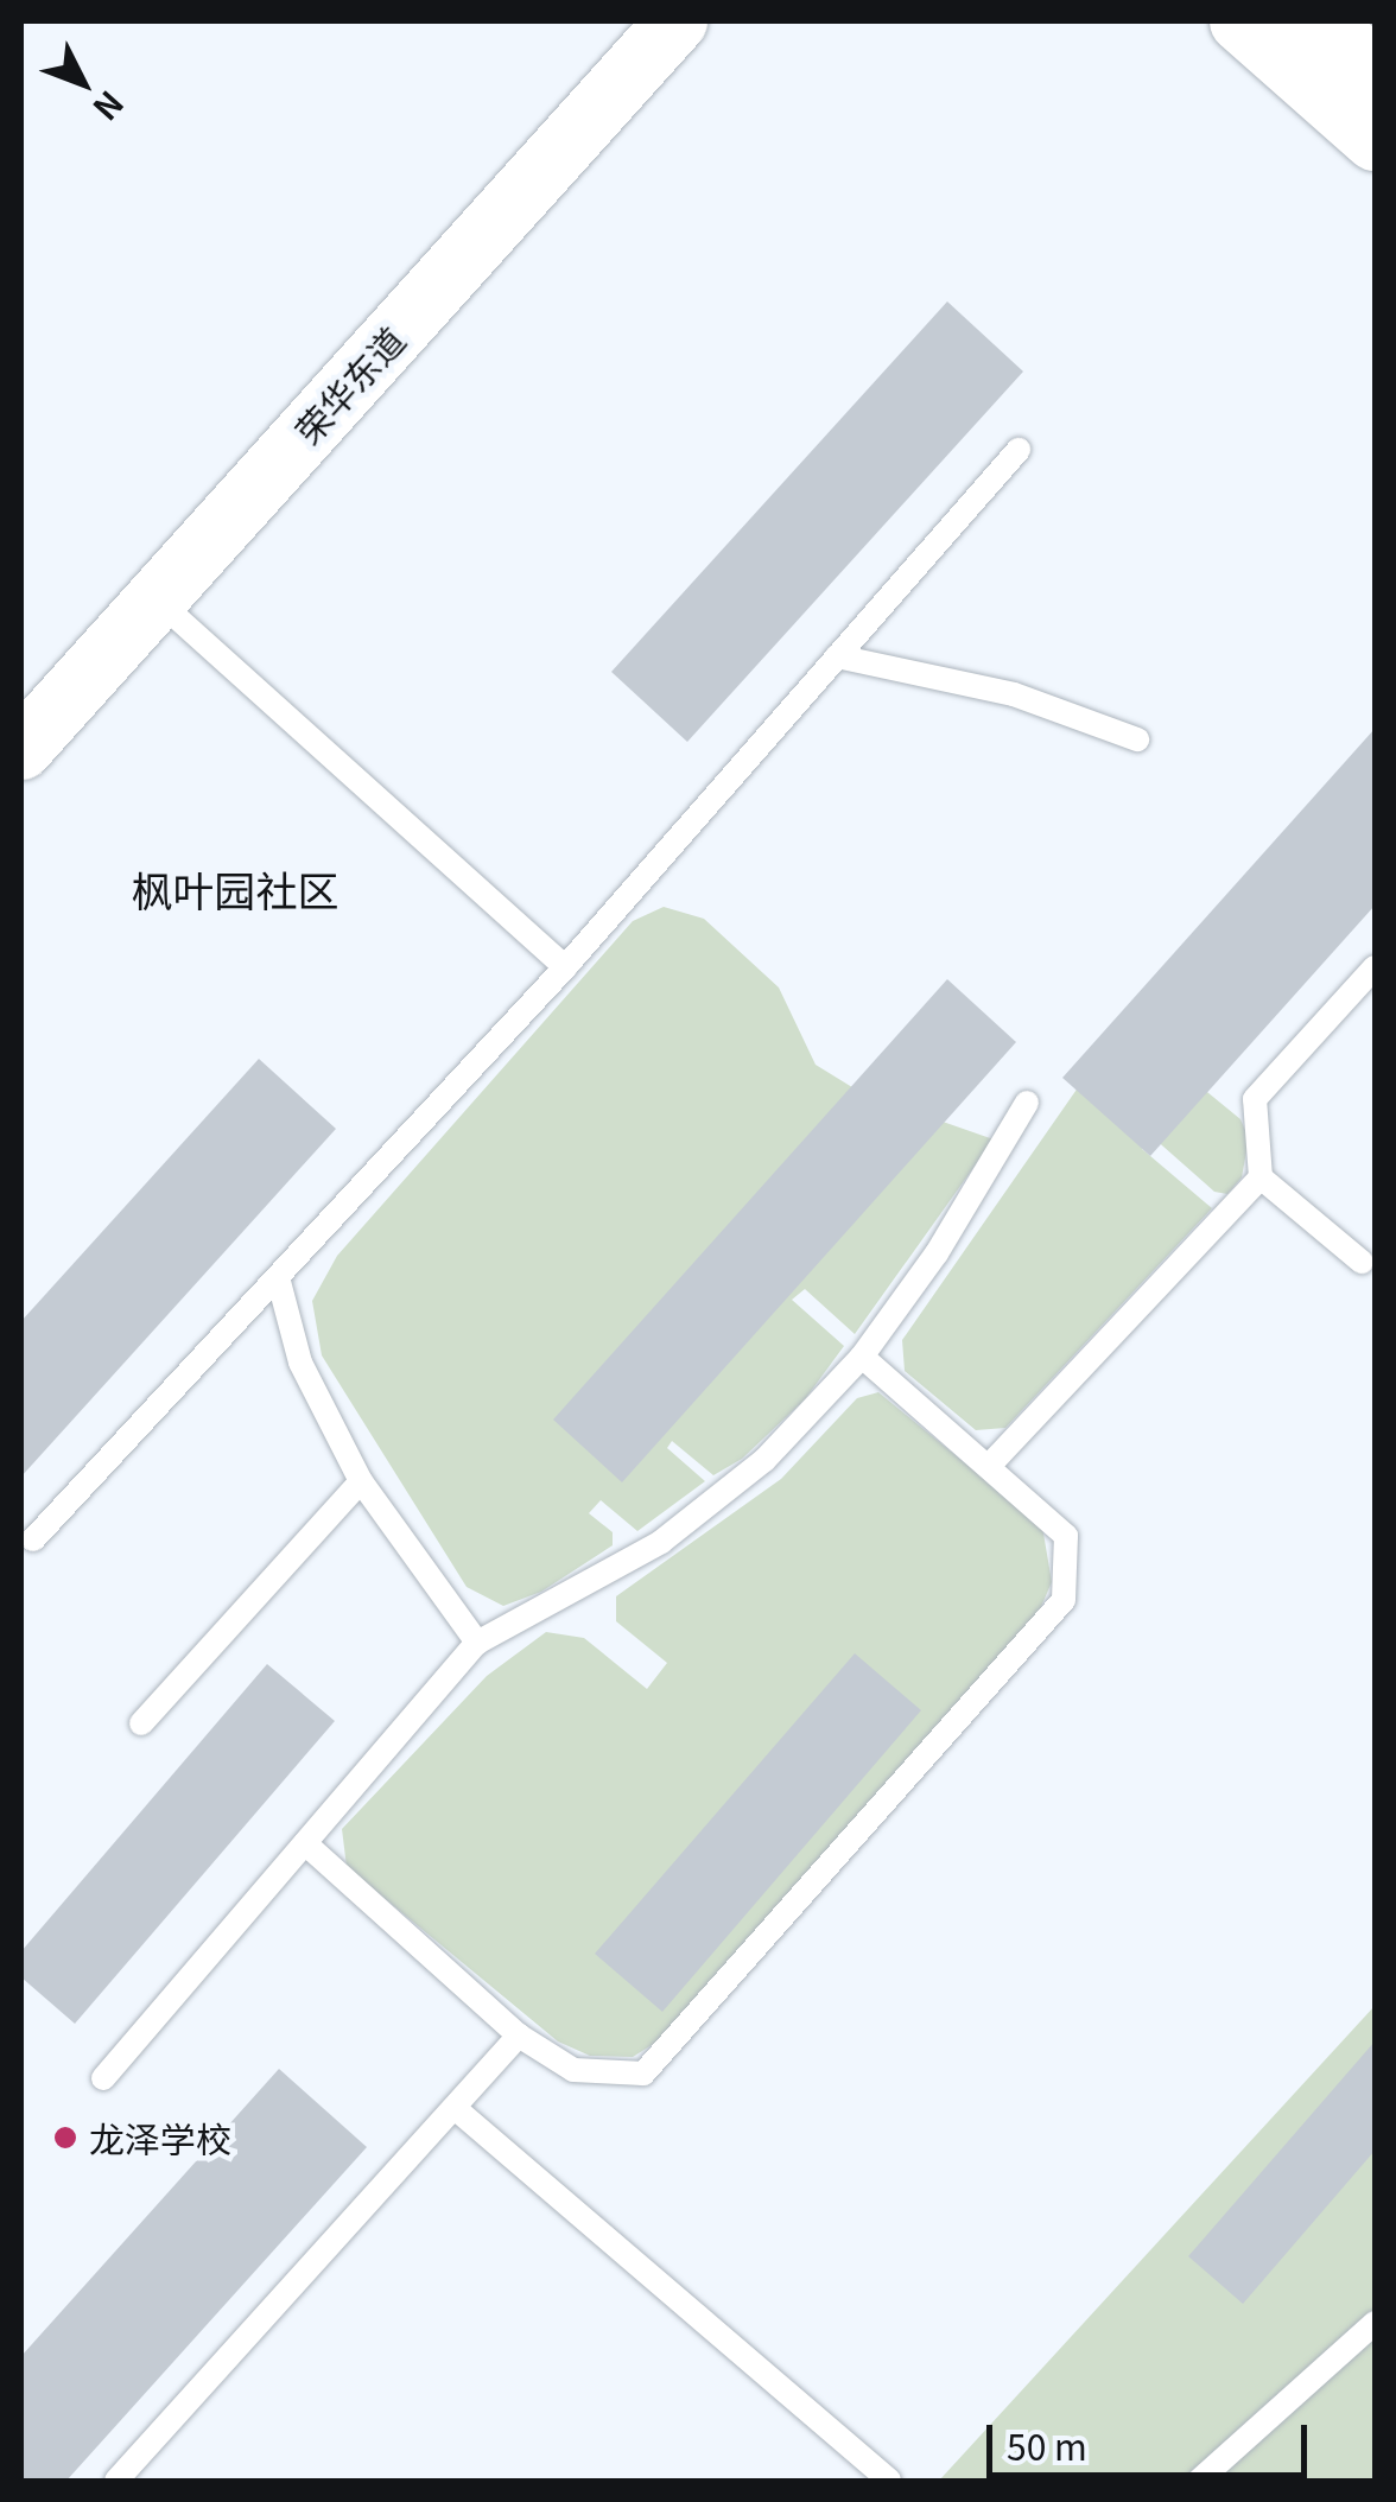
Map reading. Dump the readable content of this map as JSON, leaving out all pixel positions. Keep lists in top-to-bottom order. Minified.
{"streets":{"street":["荣华东道"]},"districts":["枫叶园社区"],"places":["龙泽学校"],"scale_bar":"50 m","north":"bottom right"}
